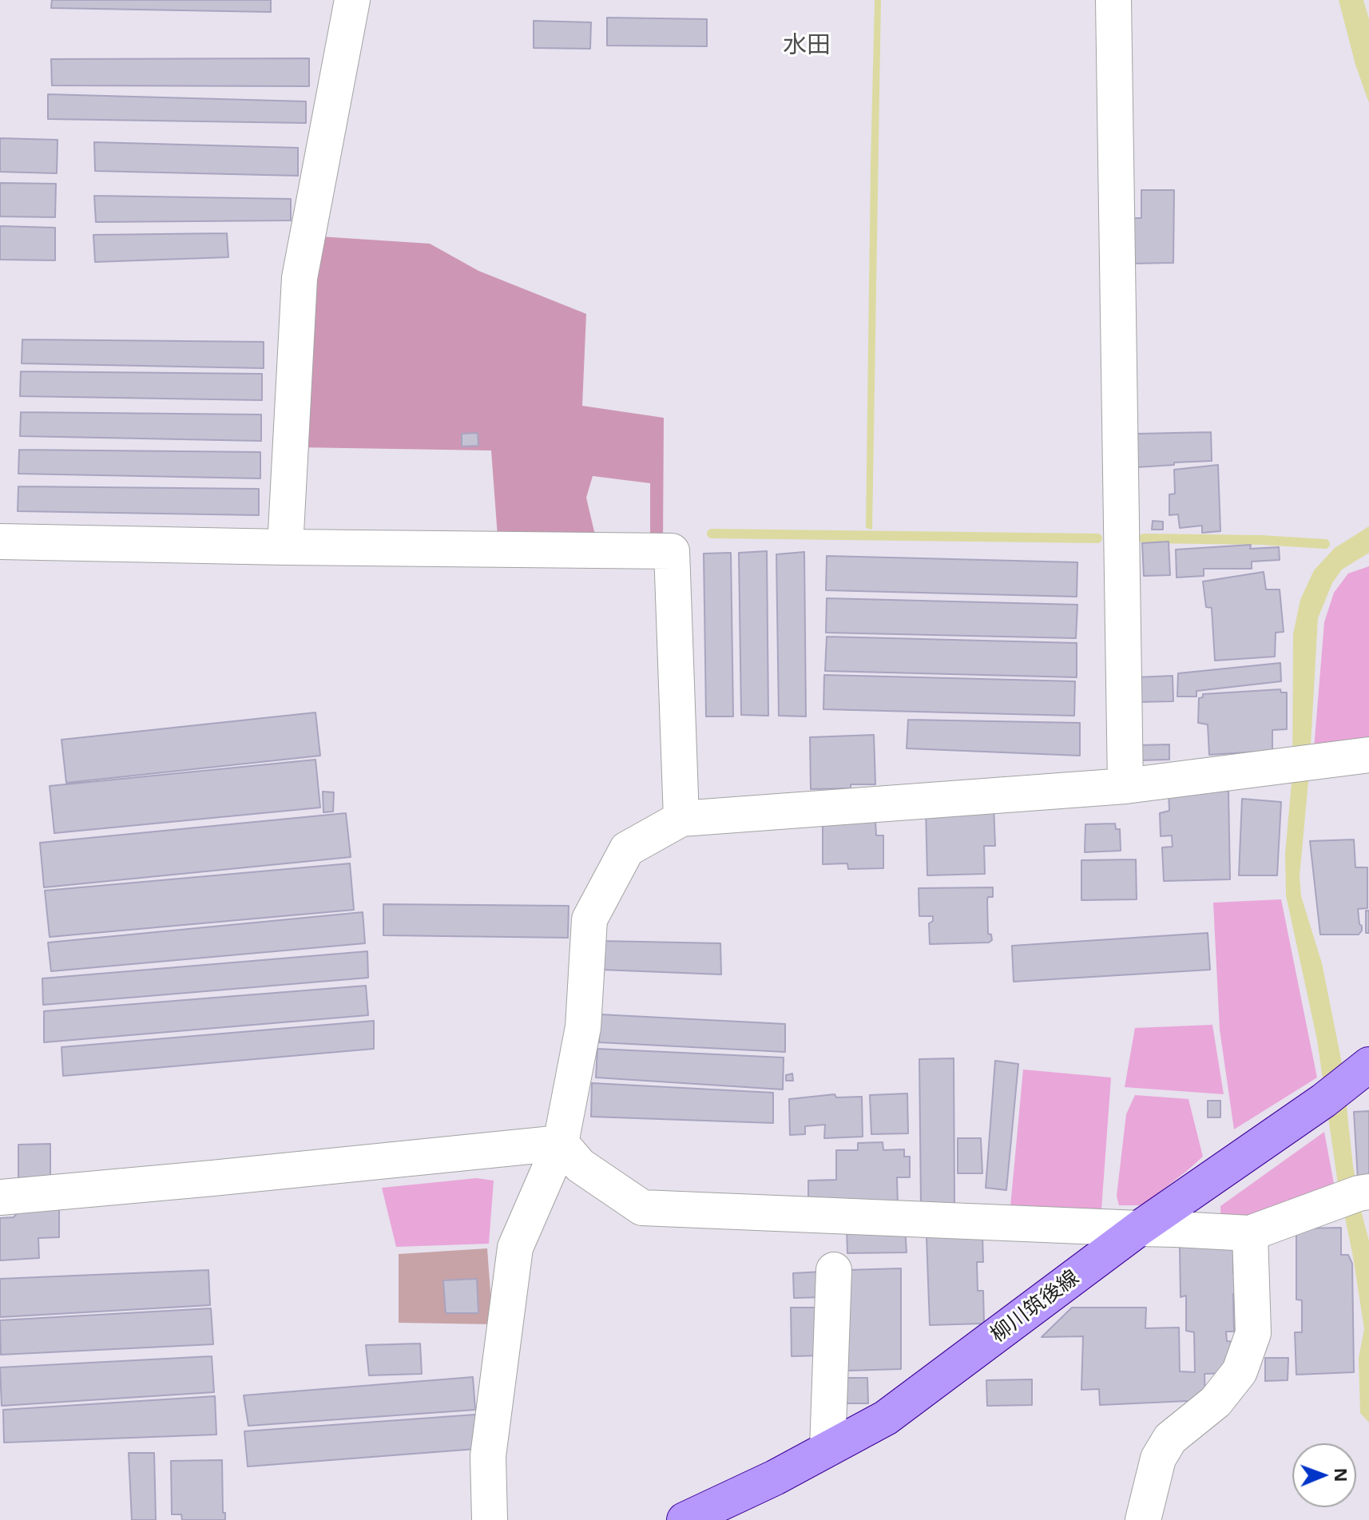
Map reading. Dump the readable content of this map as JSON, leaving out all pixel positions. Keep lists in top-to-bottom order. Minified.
{"streets":{"main road":["柳川筑後線"]},"districts":["水田"],"north":"right"}
